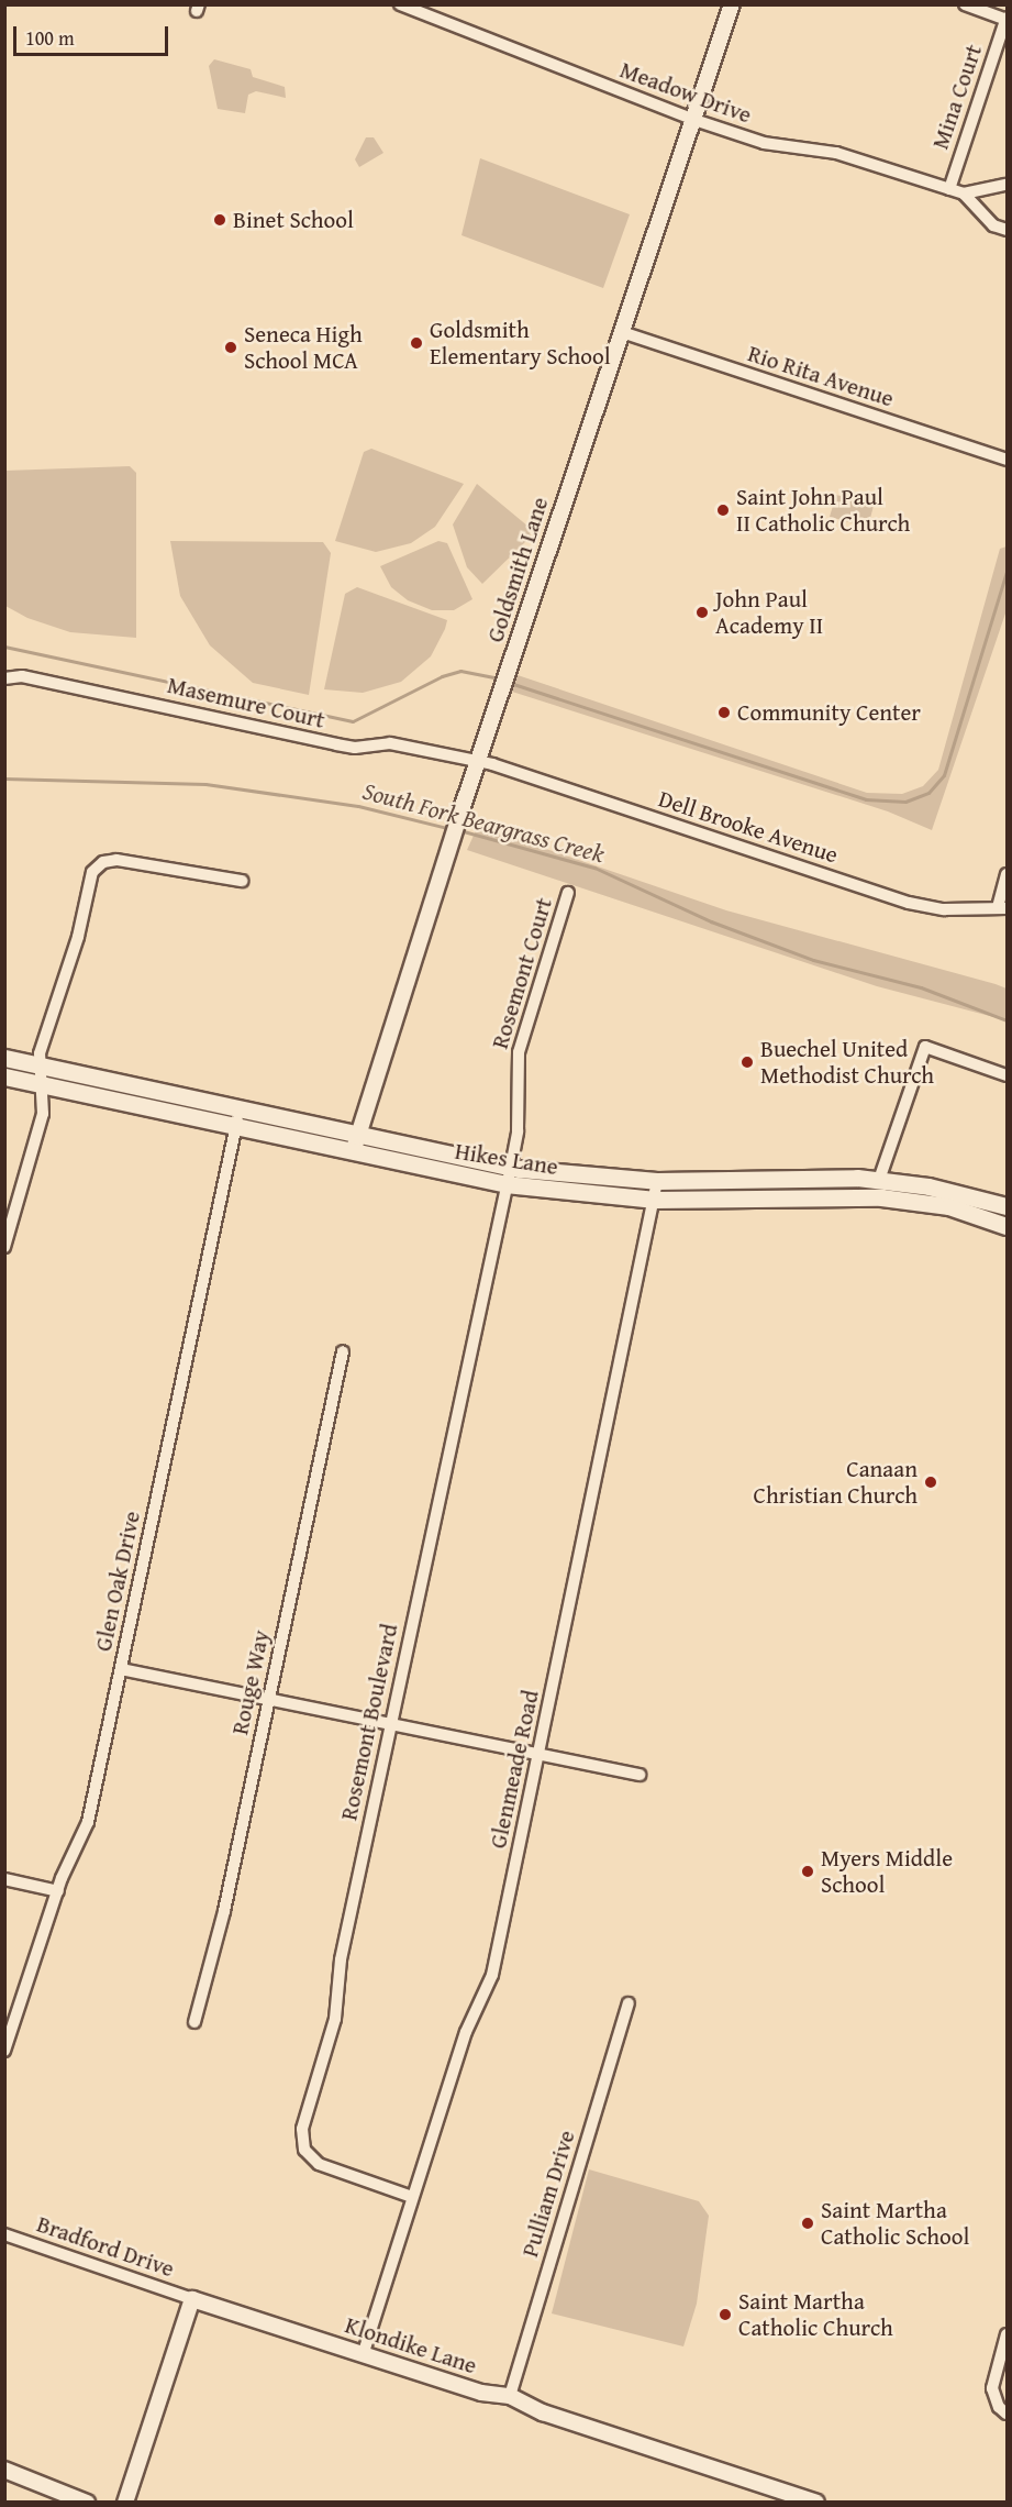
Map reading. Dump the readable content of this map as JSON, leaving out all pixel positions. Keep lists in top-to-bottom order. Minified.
{"streets":{"main road":["Hikes Lane"],"street":["Meadow Drive","Mina Court","Rio Rita Avenue","Goldsmith Lane","Masemure Court","Dell Brooke Avenue","Rosemont Court","Glen Oak Drive","Rouge Way","Rosemont Boulevard","Glenmeade Road","Pulliam Drive","Bradford Drive","Klondike Lane"]},"crossings":[["Meadow Drive","Mina Court"],["Meadow Drive","Goldsmith Lane"],["Rio Rita Avenue","Goldsmith Lane"],["Goldsmith Lane","Masemure Court"],["Goldsmith Lane","Dell Brooke Avenue"],["Goldsmith Lane","Hikes Lane"],["Masemure Court","Dell Brooke Avenue"],["Rosemont Court","Hikes Lane"],["Rosemont Court","Rosemont Boulevard"],["Hikes Lane","Glen Oak Drive"],["Hikes Lane","Rosemont Boulevard"],["Hikes Lane","Glenmeade Road"],["Rosemont Boulevard","Glenmeade Road"],["Glenmeade Road","Klondike Lane"],["Pulliam Drive","Klondike Lane"],["Bradford Drive","Klondike Lane"]],"water":["South Fork Beargrass Creek"],"places":["Binet School","Goldsmith Elementary School","Seneca High School MCA","Saint John Paul II Catholic Church","John Paul Academy II","Community Center","Buechel United Methodist Church","Canaan Christian Church","Myers Middle School","Saint Martha Catholic School","Saint Martha Catholic Church"],"scale_bar":"100 m"}
